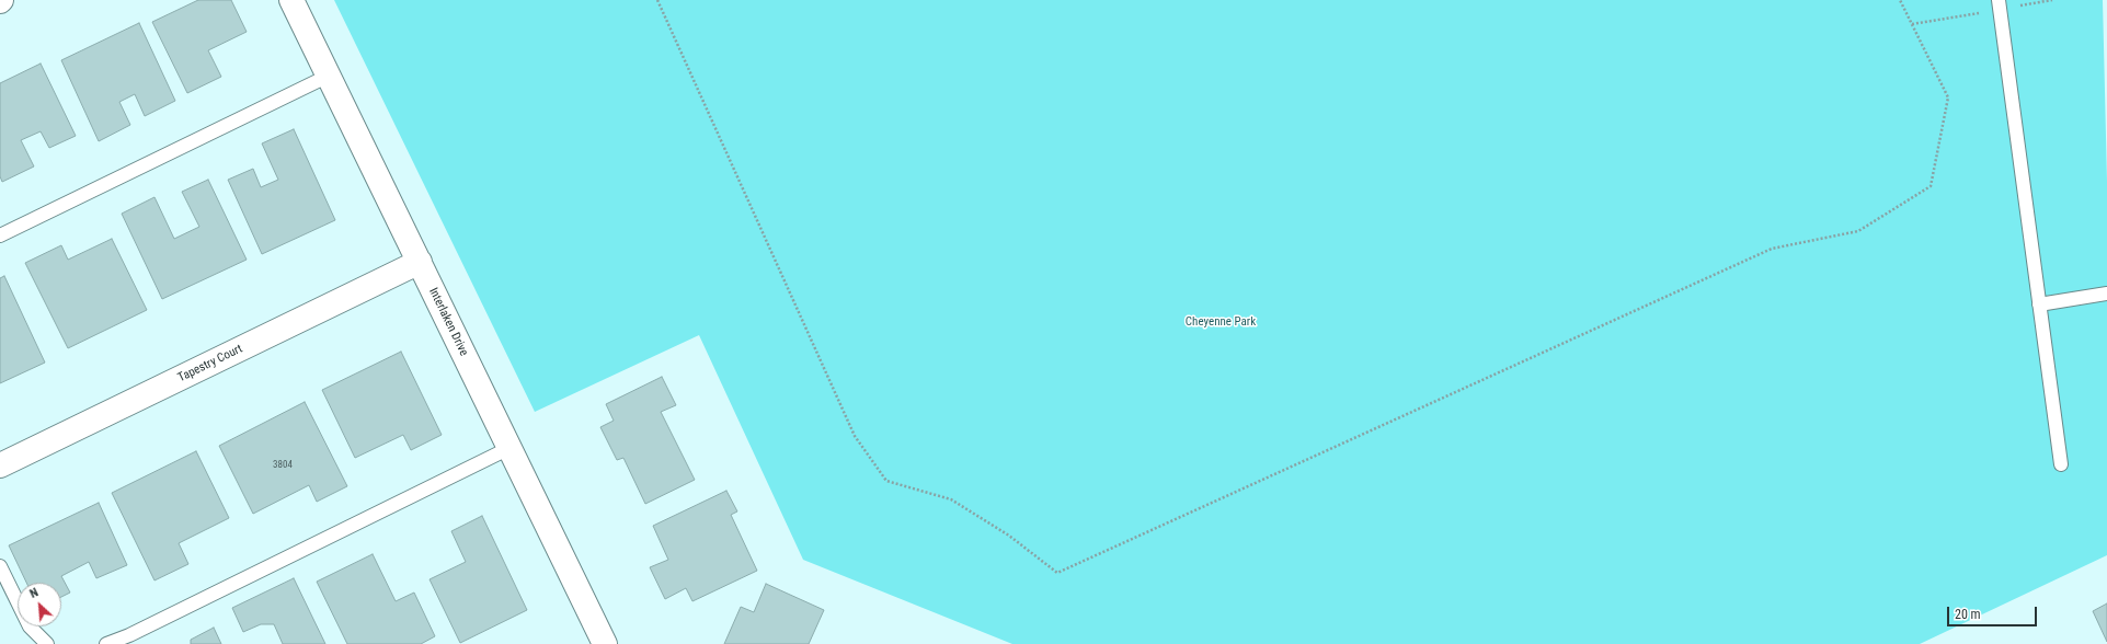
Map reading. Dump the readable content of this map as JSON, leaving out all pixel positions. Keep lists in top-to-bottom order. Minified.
{"streets":{"street":["Interlaken Drive","Tapestry Court"]},"crossings":[["Interlaken Drive","Tapestry Court"]],"parks":["Cheyenne Park"],"house_numbers":["3804"],"scale_bar":"20 m","north":"top left"}
